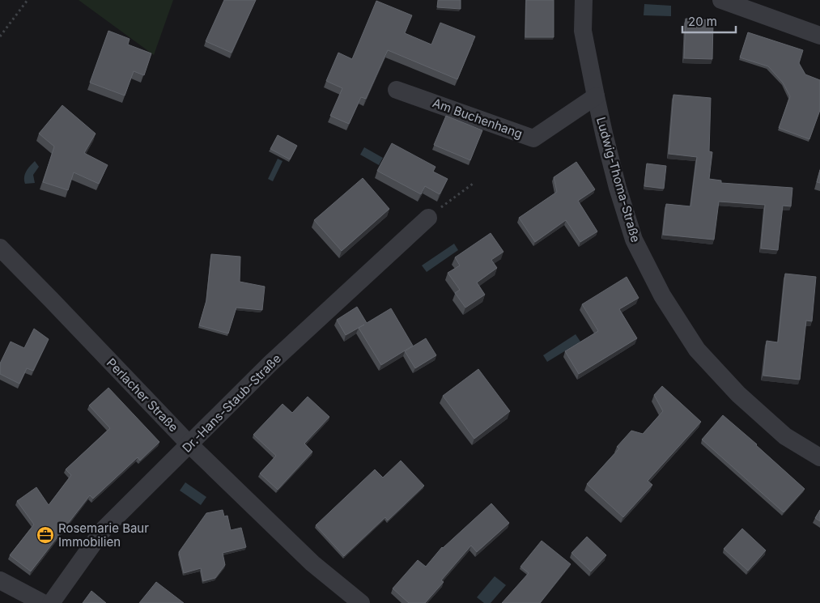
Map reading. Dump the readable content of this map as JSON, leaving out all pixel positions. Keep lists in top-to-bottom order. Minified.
{"streets":{"street":["Am Buchenhang","Ludwig-Thoma-Straße","Perlacher Straße","Dr.-Hans-Staub-Straße"]},"crossings":[["Am Buchenhang","Ludwig-Thoma-Straße"],["Perlacher Straße","Dr.-Hans-Staub-Straße"]],"places":{"office":["Rosemarie Baur Immobilien"]},"scale_bar":"20 m"}
